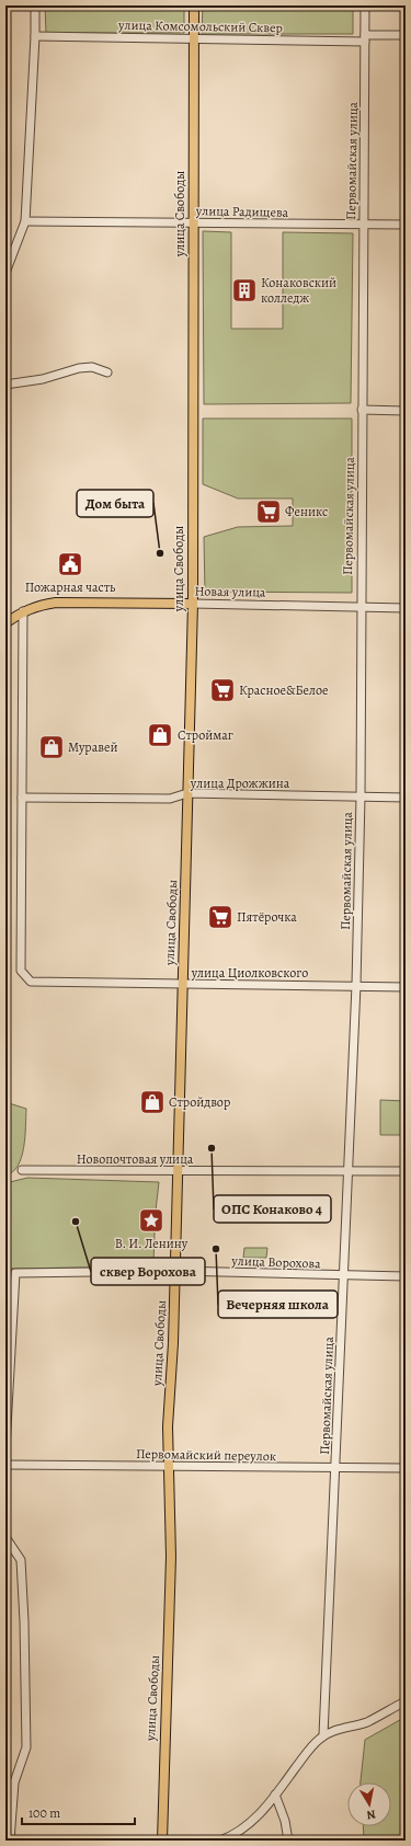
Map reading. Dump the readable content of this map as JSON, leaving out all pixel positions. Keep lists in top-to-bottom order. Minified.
{"streets":{"main road":["улица Свободы","Новая улица"],"street":["улица Комсомольский Сквер","Первомайская улица","улица Радищева","улица Дрожжина","улица Циолковского","Новопочтовая улица","улица Ворохова","Первомайский переулок"]},"crossings":[["улица Комсомольский Сквер","Первомайская улица"],["улица Комсомольский Сквер","улица Свободы"],["Первомайская улица","улица Радищева"],["Первомайская улица","Новая улица"],["Первомайская улица","улица Дрожжина"],["Первомайская улица","улица Циолковского"],["Первомайская улица","Новопочтовая улица"],["Первомайская улица","улица Ворохова"],["Первомайская улица","Первомайский переулок"],["улица Радищева","улица Свободы"],["улица Свободы","Новая улица"],["улица Свободы","улица Дрожжина"],["улица Свободы","улица Циолковского"],["улица Свободы","Новопочтовая улица"],["улица Свободы","улица Ворохова"],["улица Свободы","Первомайский переулок"],["улица Дрожжина","улица Циолковского"]],"places":{"building":["Конаковский колледж"],"supermarket":["Феникс","Красное&Белое","Пятёрочка"],"other":["Дом быта","ОПС Конаково 4","сквер Ворохова","Вечерняя школа"],"public building":["Пожарная часть"],"shop":["Строймаг","Муравей","Стройдвор"],"place":["В. И. Ленину"]},"scale_bar":"100 m","north":"bottom"}
